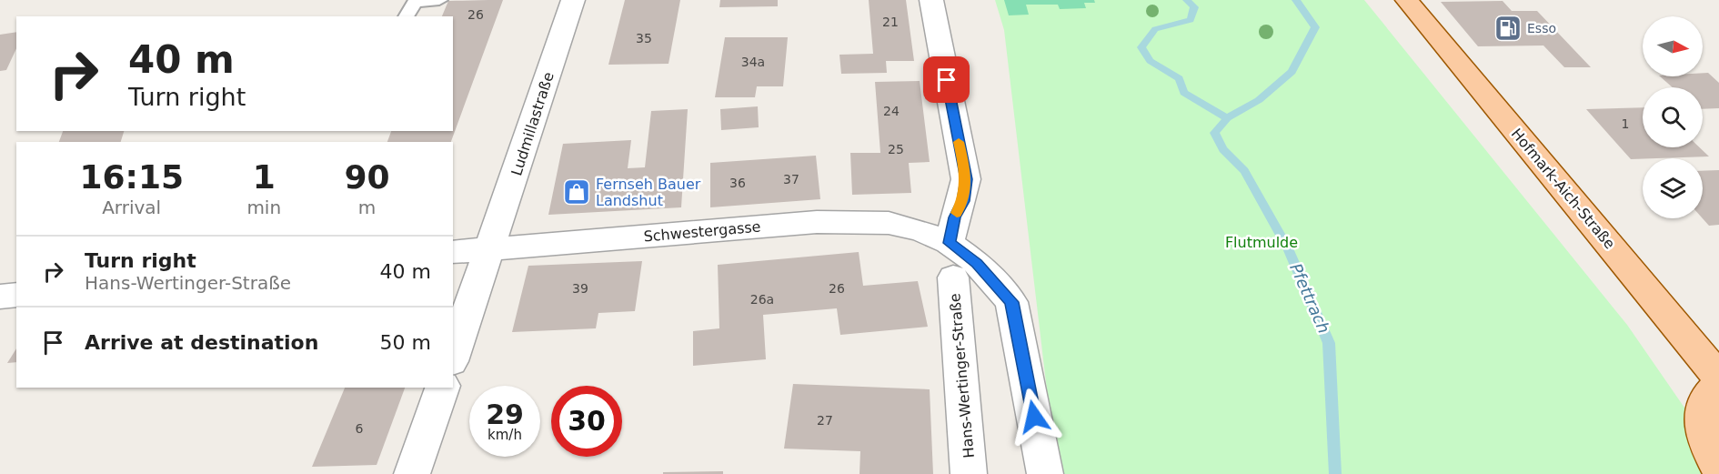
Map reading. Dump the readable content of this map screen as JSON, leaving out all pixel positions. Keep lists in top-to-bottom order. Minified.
{"streets":{"main road":["Hofmark-Aich-Straße"],"street":["Ludmillastraße","Schwestergasse","Hans-Wertinger-Straße"]},"crossings":[["Ludmillastraße","Schwestergasse"]],"water":["Pfettrach"],"parks":["Flutmulde"],"places":{"fuel station":["Esso"],"shop":["Fernseh Bauer Landshut"]},"house_numbers":["26","21","35","34a","24","1","25","37","36","39","26","26a","27","6"],"north":"right","page":{"turn":["40 m","Turn right"],"eta":["16:15","Arrival","1","min","90","m"],"list":[{"name":"Turn right","note":"Hans-Wertinger-Straße","value":"40 m"},{"name":"Arrive at destination","value":"50 m"}],"speed":"29 km/h","limit":"30"}}
